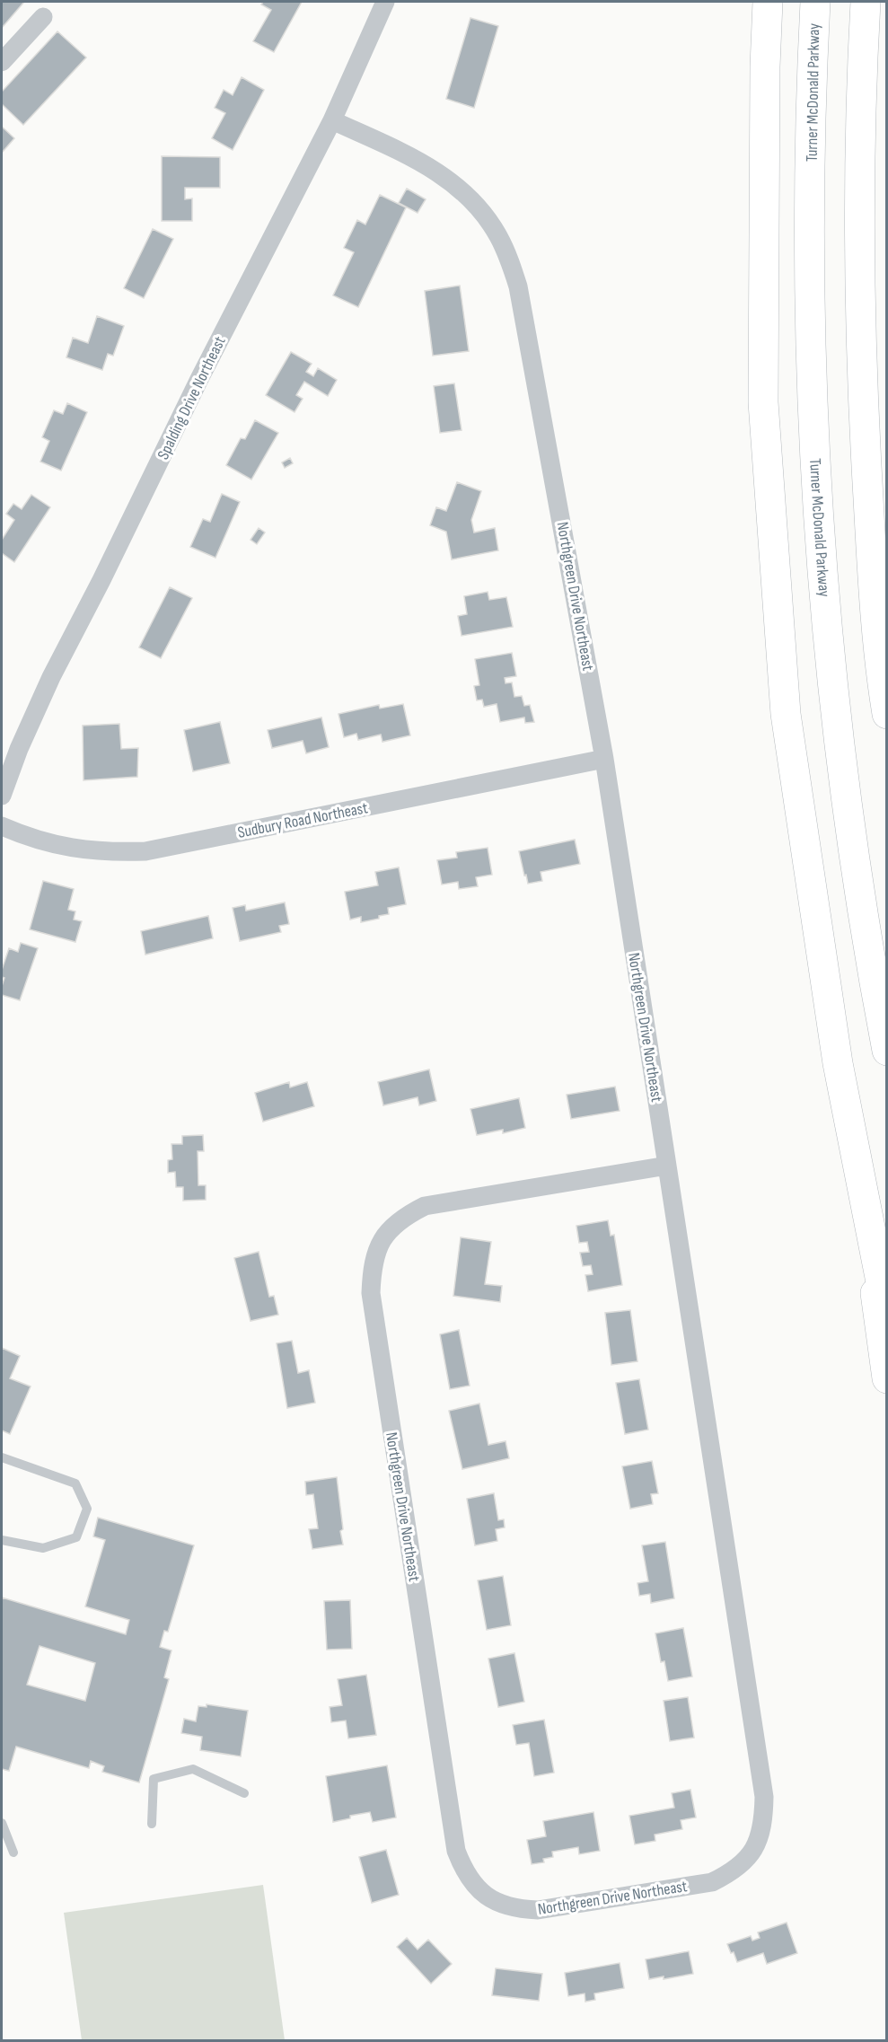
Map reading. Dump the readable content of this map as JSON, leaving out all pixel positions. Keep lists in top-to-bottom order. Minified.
{"streets":{"highway":["Turner McDonald Parkway"],"street":["Spalding Drive Northeast","Northgreen Drive Northeast","Sudbury Road Northeast"]},"crossings":[["Spalding Drive Northeast","Northgreen Drive Northeast"],["Northgreen Drive Northeast","Sudbury Road Northeast"]]}
